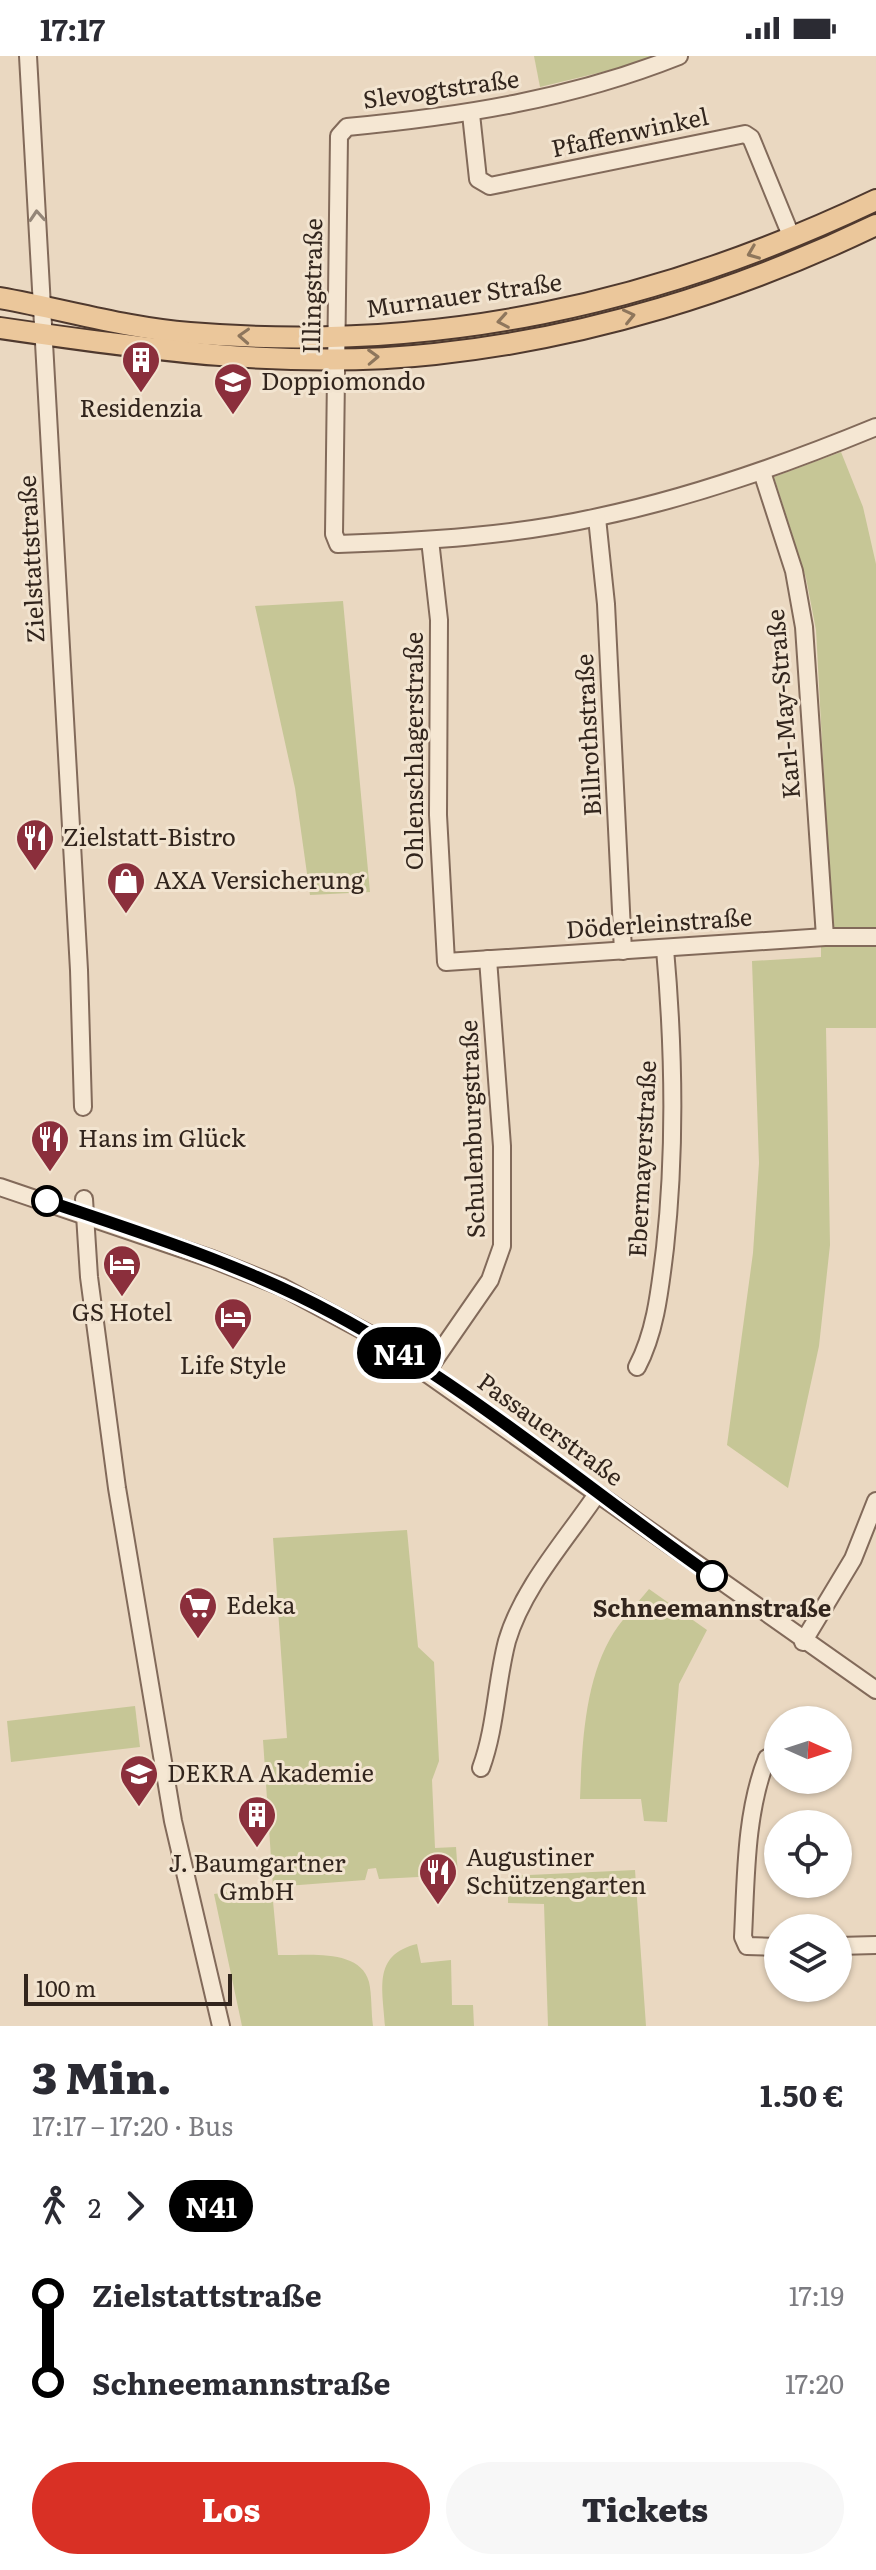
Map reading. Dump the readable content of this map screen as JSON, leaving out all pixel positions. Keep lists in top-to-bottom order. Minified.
{"streets":{"main road":["Murnauer Straße"],"street":["Slevogtstraße","Pfaffenwinkel","Illingstraße","Zielstattstraße","Karl-May-Straße","Billrothstraße","Ohlenschlagerstraße","Döderleinstraße","Schulenburgstraße","Ebermayerstraße","Passauerstraße"]},"crossings":[["Slevogtstraße","Pfaffenwinkel"],["Slevogtstraße","Illingstraße"],["Pfaffenwinkel","Murnauer Straße"],["Illingstraße","Murnauer Straße"],["Illingstraße","Ohlenschlagerstraße"],["Murnauer Straße","Zielstattstraße"],["Karl-May-Straße","Döderleinstraße"],["Billrothstraße","Döderleinstraße"],["Ohlenschlagerstraße","Döderleinstraße"],["Döderleinstraße","Schulenburgstraße"],["Döderleinstraße","Ebermayerstraße"],["Schulenburgstraße","Passauerstraße"]],"places":{"building":["Residenzia","J. Baumgartner GmbH"],"school or university":["Doppiomondo","DEKRA Akademie"],"restaurant":["Zielstatt-Bistro","Hans im Glück","Augustiner Schützengarten"],"shop":["AXA Versicherung"],"hotel":["GS Hotel","Life Style"],"other":["Schneemannstraße"],"supermarket":["Edeka"]},"lines":["bus line N41"],"scale_bar":"100 m","north":"right","page":{"status":"17:17","on_map":"N41","scale":"100 m","heading":["3 Min.","17:17 – 17:20 · Bus","1.50 €"],"legs":["2","N41"],"list":[{"name":"Zielstattstraße","value":"17:19"},{"name":"Schneemannstraße","value":"17:20"}],"buttons":["Los","Tickets"]}}
